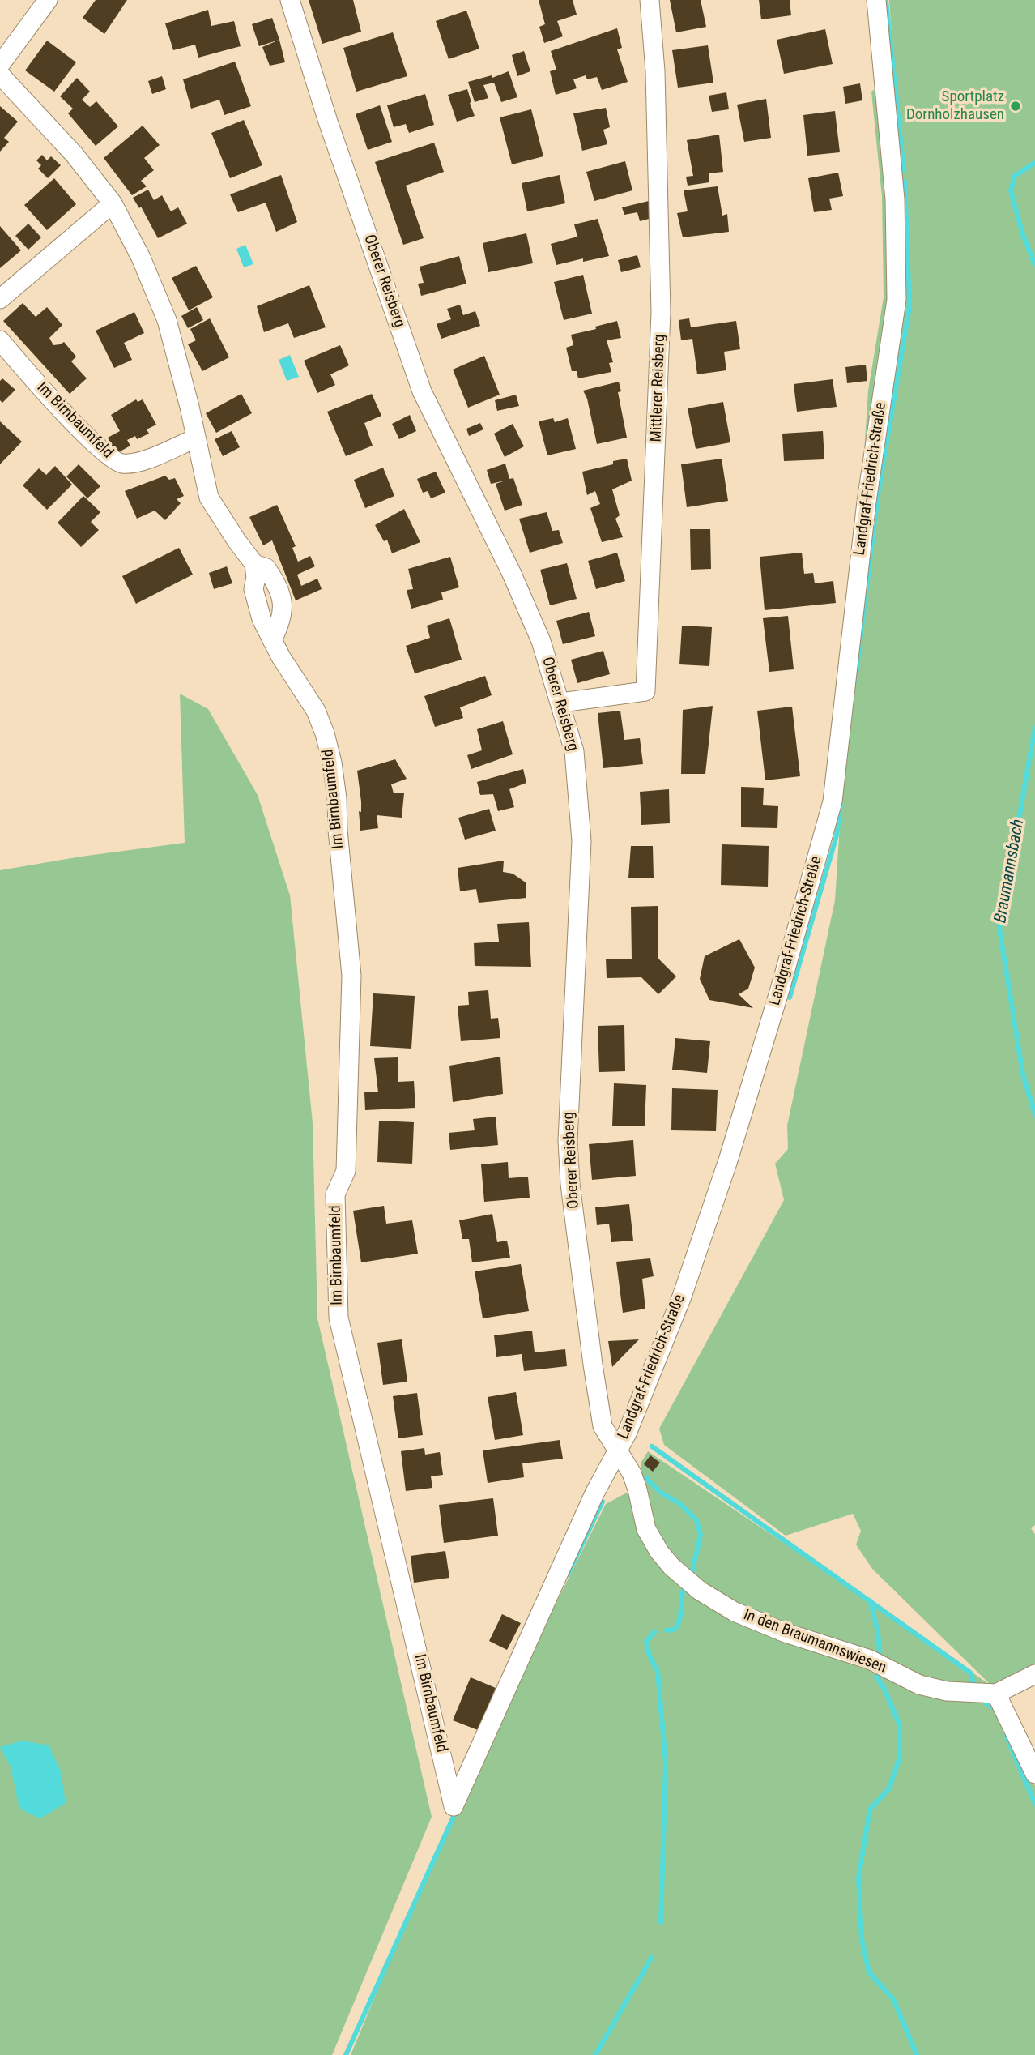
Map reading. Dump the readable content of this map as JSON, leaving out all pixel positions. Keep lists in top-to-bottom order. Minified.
{"streets":{"street":["Oberer Reisberg","Mittlerer Reisberg","Im Birnbaumfeld","Landgraf-Friedrich-Straße","In den Braumannswiesen"]},"crossings":[["Oberer Reisberg","Mittlerer Reisberg"],["Oberer Reisberg","Landgraf-Friedrich-Straße"],["Oberer Reisberg","In den Braumannswiesen"],["Im Birnbaumfeld","Landgraf-Friedrich-Straße"],["Landgraf-Friedrich-Straße","In den Braumannswiesen"]],"water":["Braumannsbach"],"places":["Sportplatz Dornholzhausen"]}
